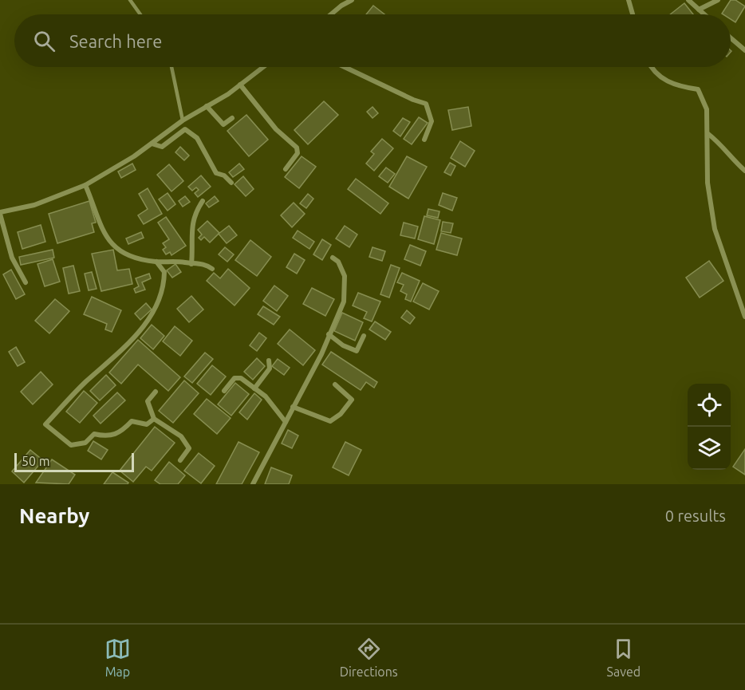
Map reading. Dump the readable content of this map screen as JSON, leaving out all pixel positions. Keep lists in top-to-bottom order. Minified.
{"scale_bar":"50 m","page":{"search":"Search here","scale":"50 m","heading":["Nearby","0 results"],"nav":["Map","Directions","Saved"]}}
